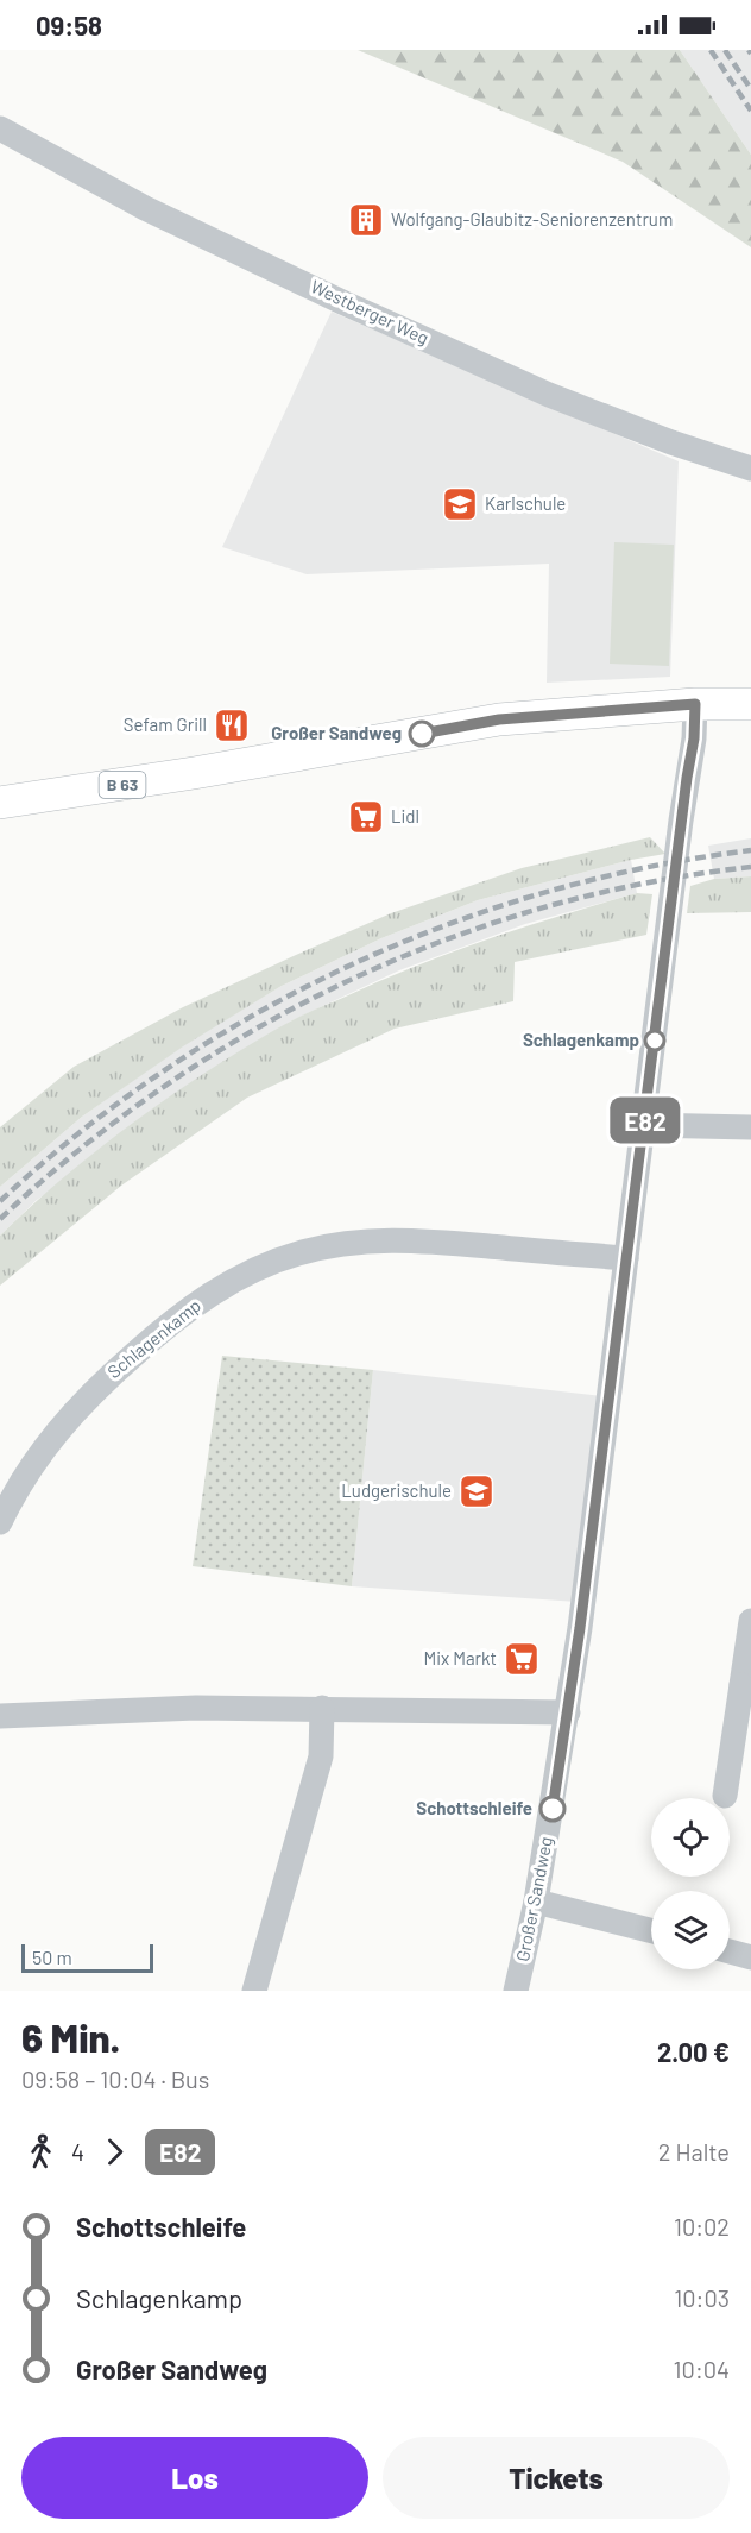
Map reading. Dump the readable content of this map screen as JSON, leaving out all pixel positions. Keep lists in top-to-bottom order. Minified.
{"streets":{"main road":["B 63"],"street":["Westberger Weg","Schlagenkamp","Großer Sandweg"]},"crossings":[["B 63","Großer Sandweg"],["Schlagenkamp","Großer Sandweg"]],"places":{"building":["Wolfgang-Glaubitz-Seniorenzentrum"],"school or university":["Karlschule","Ludgerischule"],"restaurant":["Sefam Grill"],"other":["Großer Sandweg","Schlagenkamp","Schottschleife"],"supermarket":["Lidl","Mix Markt"]},"lines":["bus line E82"],"scale_bar":"50 m","page":{"status":"09:58","on_map":"E82","scale":"50 m","heading":["6 Min.","09:58 – 10:04 · Bus","2.00 €"],"legs":["4","E82","2 Halte"],"list":[{"name":"Schottschleife","value":"10:02"},{"name":"Schlagenkamp","value":"10:03"},{"name":"Großer Sandweg","value":"10:04"}],"buttons":["Los","Tickets"]}}
